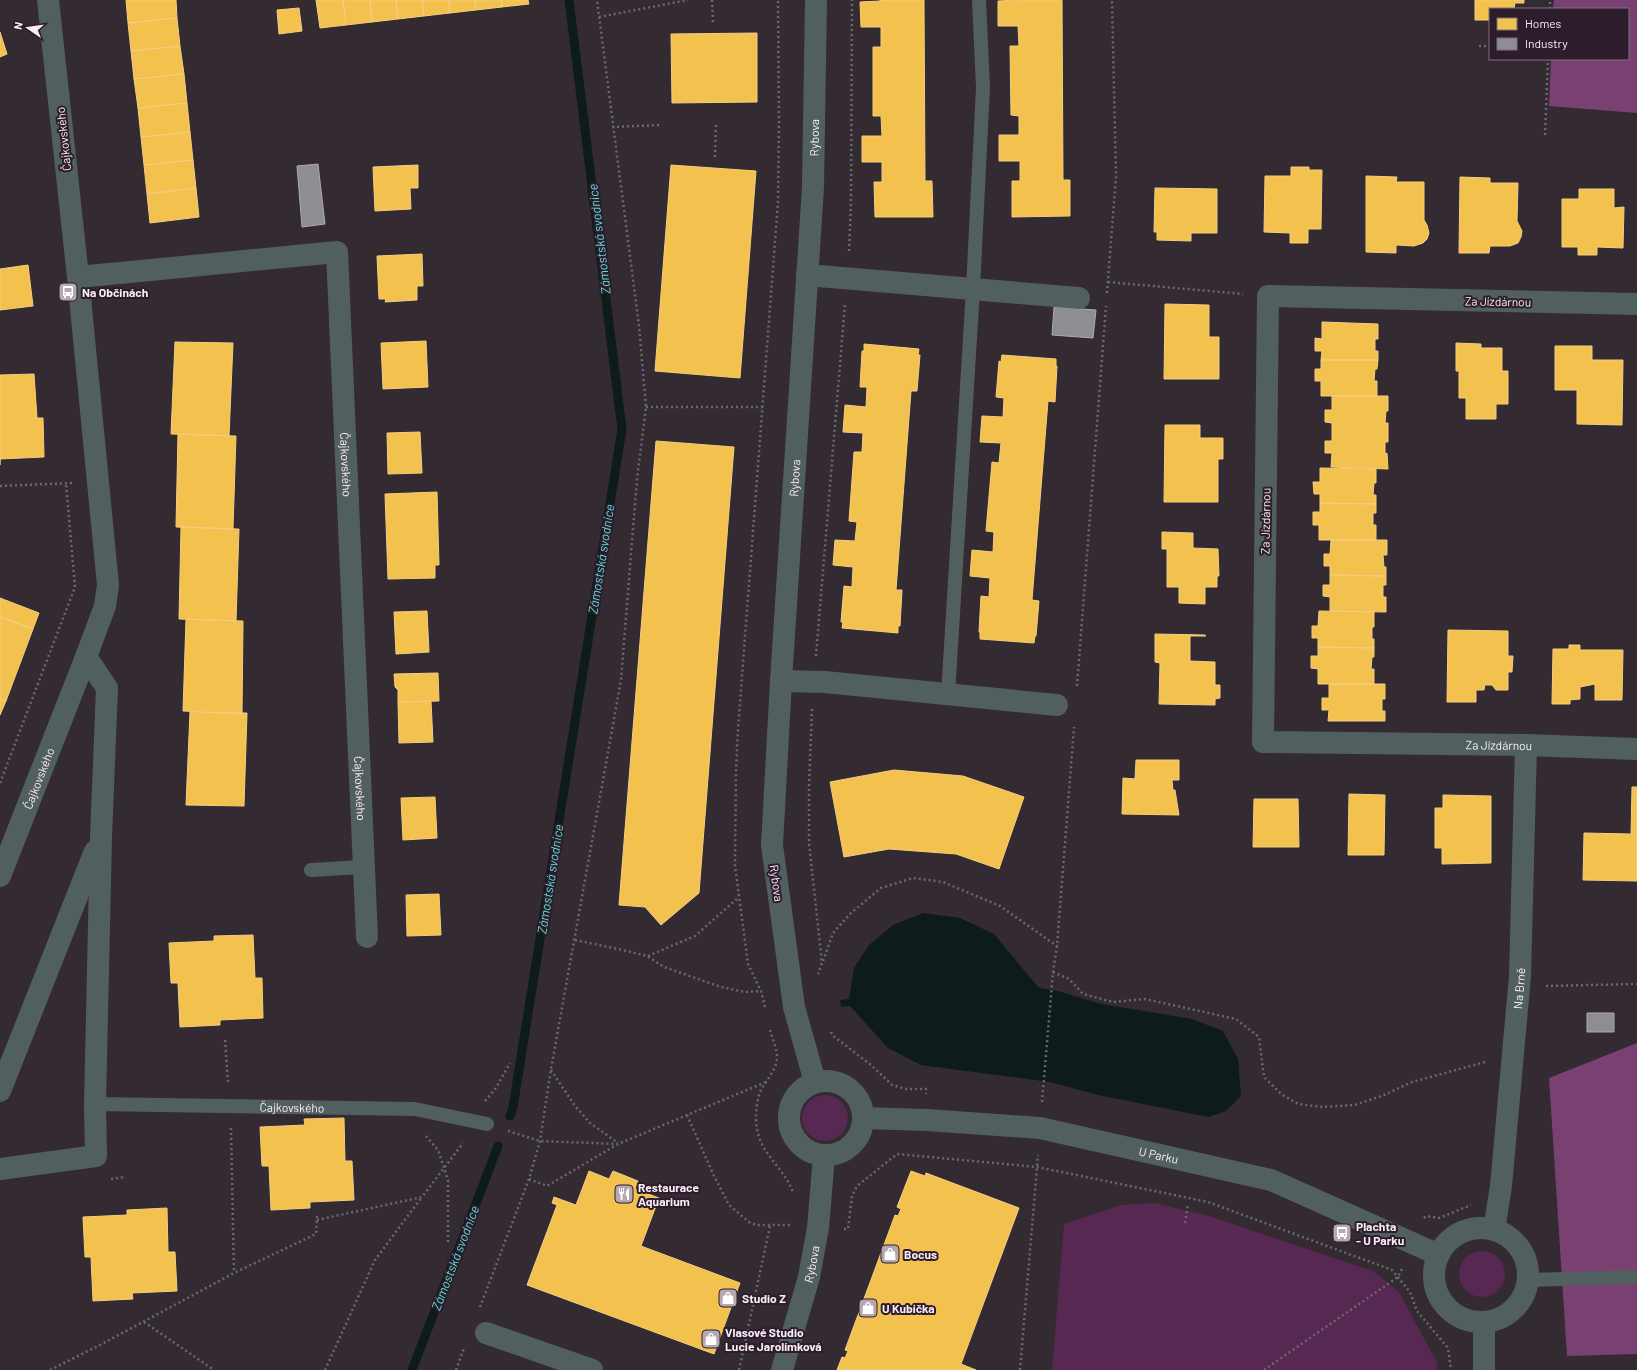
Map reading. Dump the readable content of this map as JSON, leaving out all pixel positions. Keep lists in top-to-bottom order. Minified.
{"streets":{"street":["Rybova","Čajkovského","Za Jízdárnou","Na Brně","U Parku"]},"crossings":[["Rybova","U Parku"],["Za Jízdárnou","Na Brně"],["Na Brně","U Parku"]],"water":["Zámostská svodnice"],"places":{"bus stop":["Na Občinách","Plachta - U Parku"],"restaurant":["Restaurace Aquarium"],"shop":["Bocus","Studio Z","U Kubíčka","Vlasové Studio Lucie Jarolímková"]},"legend":["Homes","Industry"],"north":"left"}
